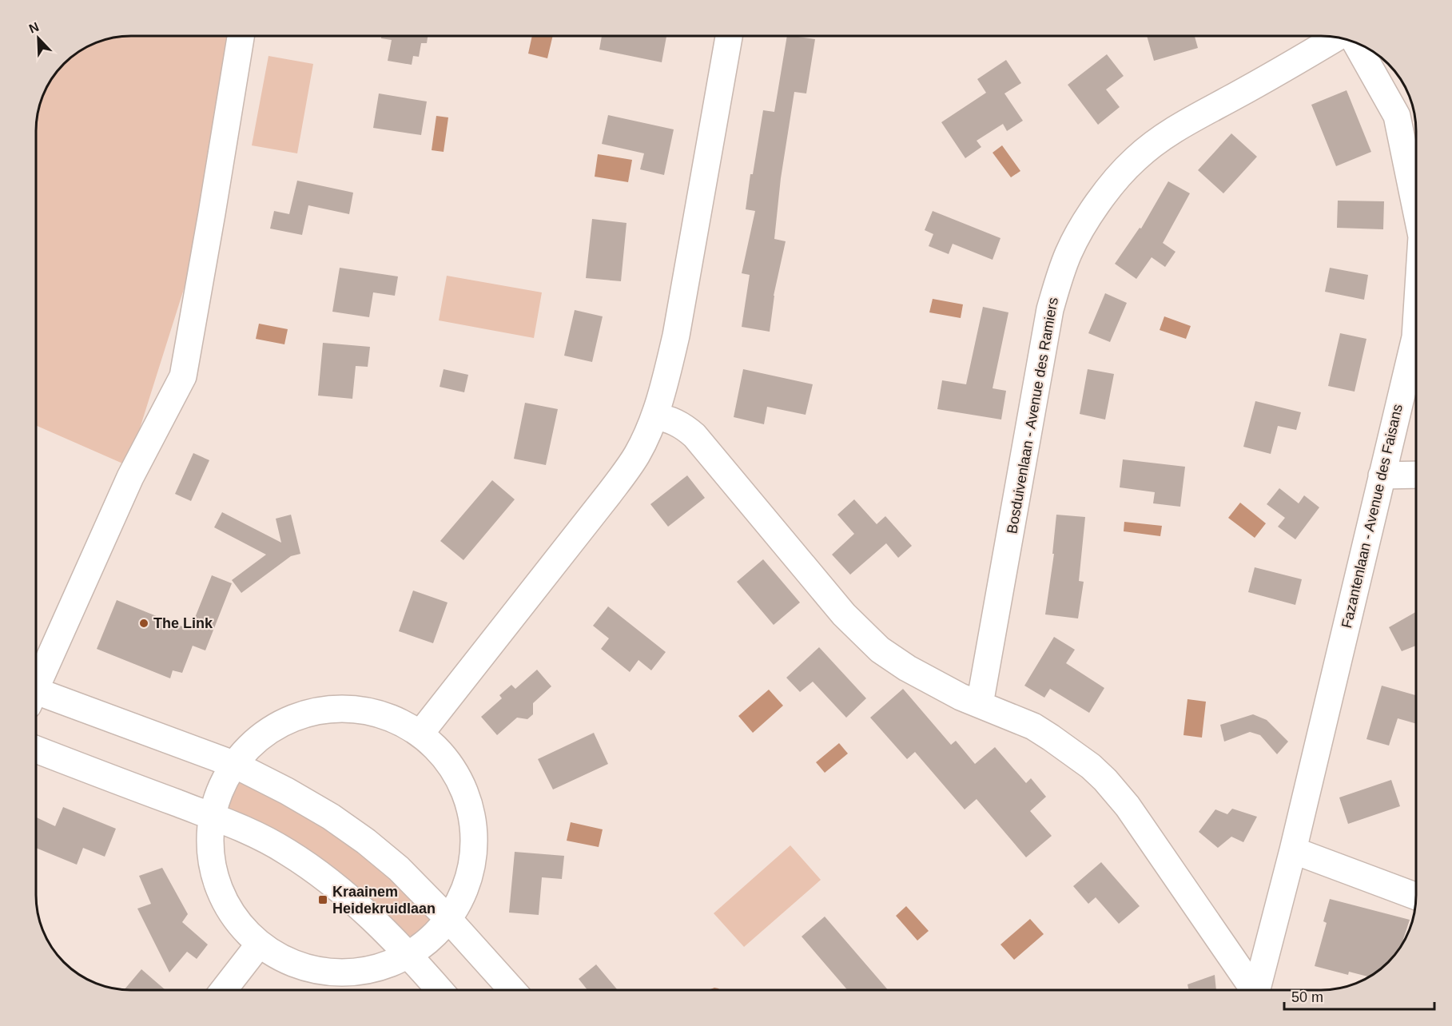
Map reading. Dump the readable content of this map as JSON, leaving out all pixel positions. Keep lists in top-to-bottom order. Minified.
{"streets":{"street":["Bosduivenlaan - Avenue des Ramiers","Fazantenlaan - Avenue des Faisans"]},"places":{"other":["The Link"],"transit":["Kraainem Heidekruidlaan"]},"scale_bar":"50 m","north":"top left"}
